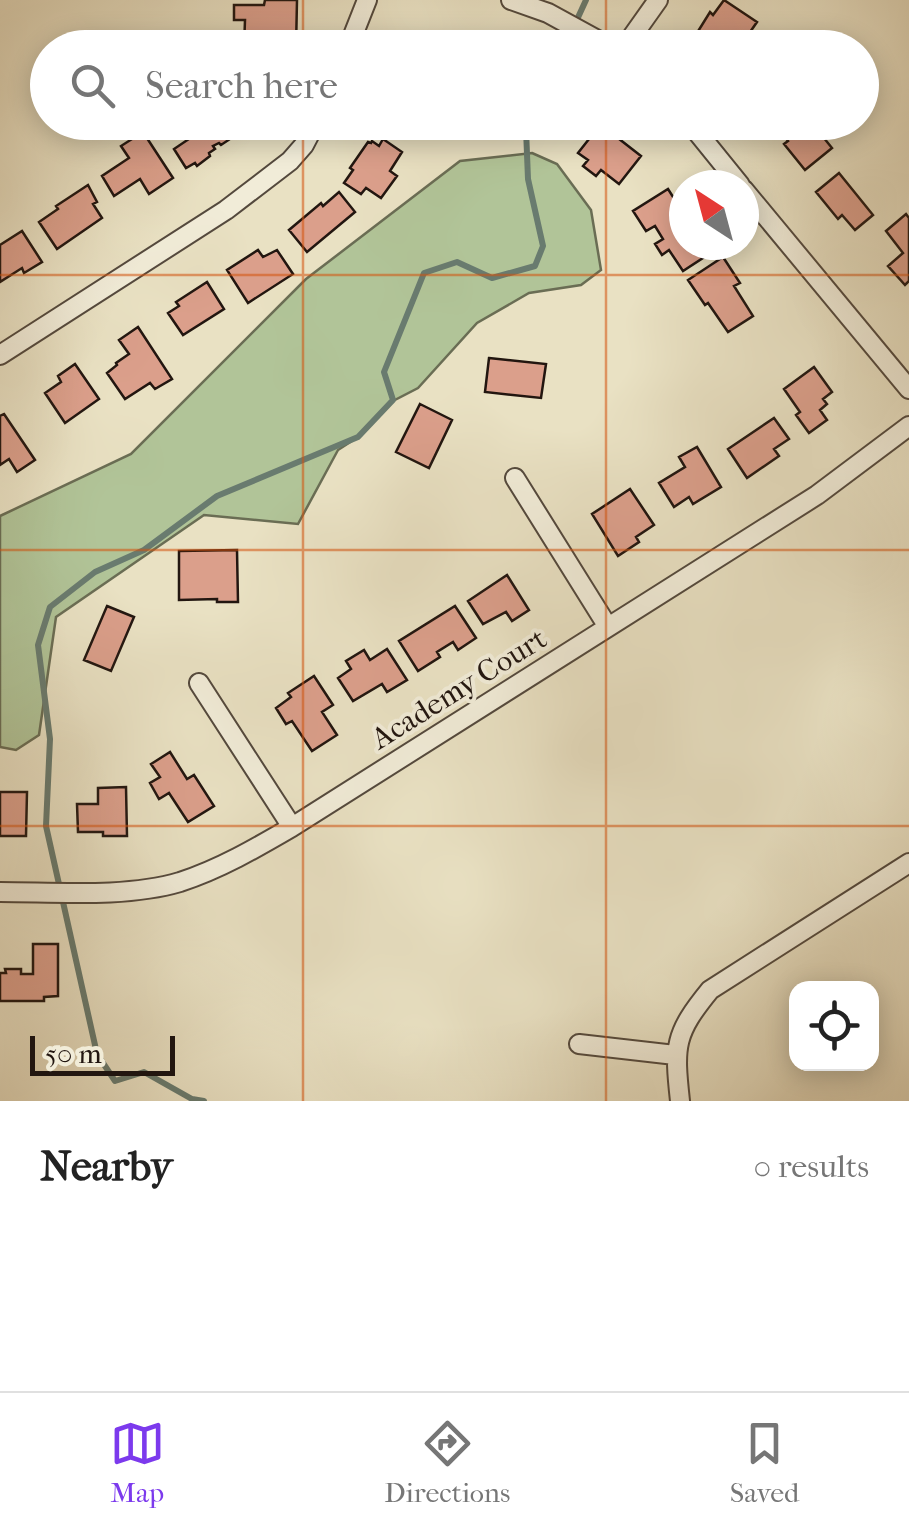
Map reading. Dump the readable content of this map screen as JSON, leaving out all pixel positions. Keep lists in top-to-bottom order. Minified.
{"streets":{"street":["Academy Court"]},"scale_bar":"50 m","north":"top left","page":{"search":"Search here","scale":"50 m","heading":["Nearby","0 results"],"nav":["Map","Directions","Saved"]}}
